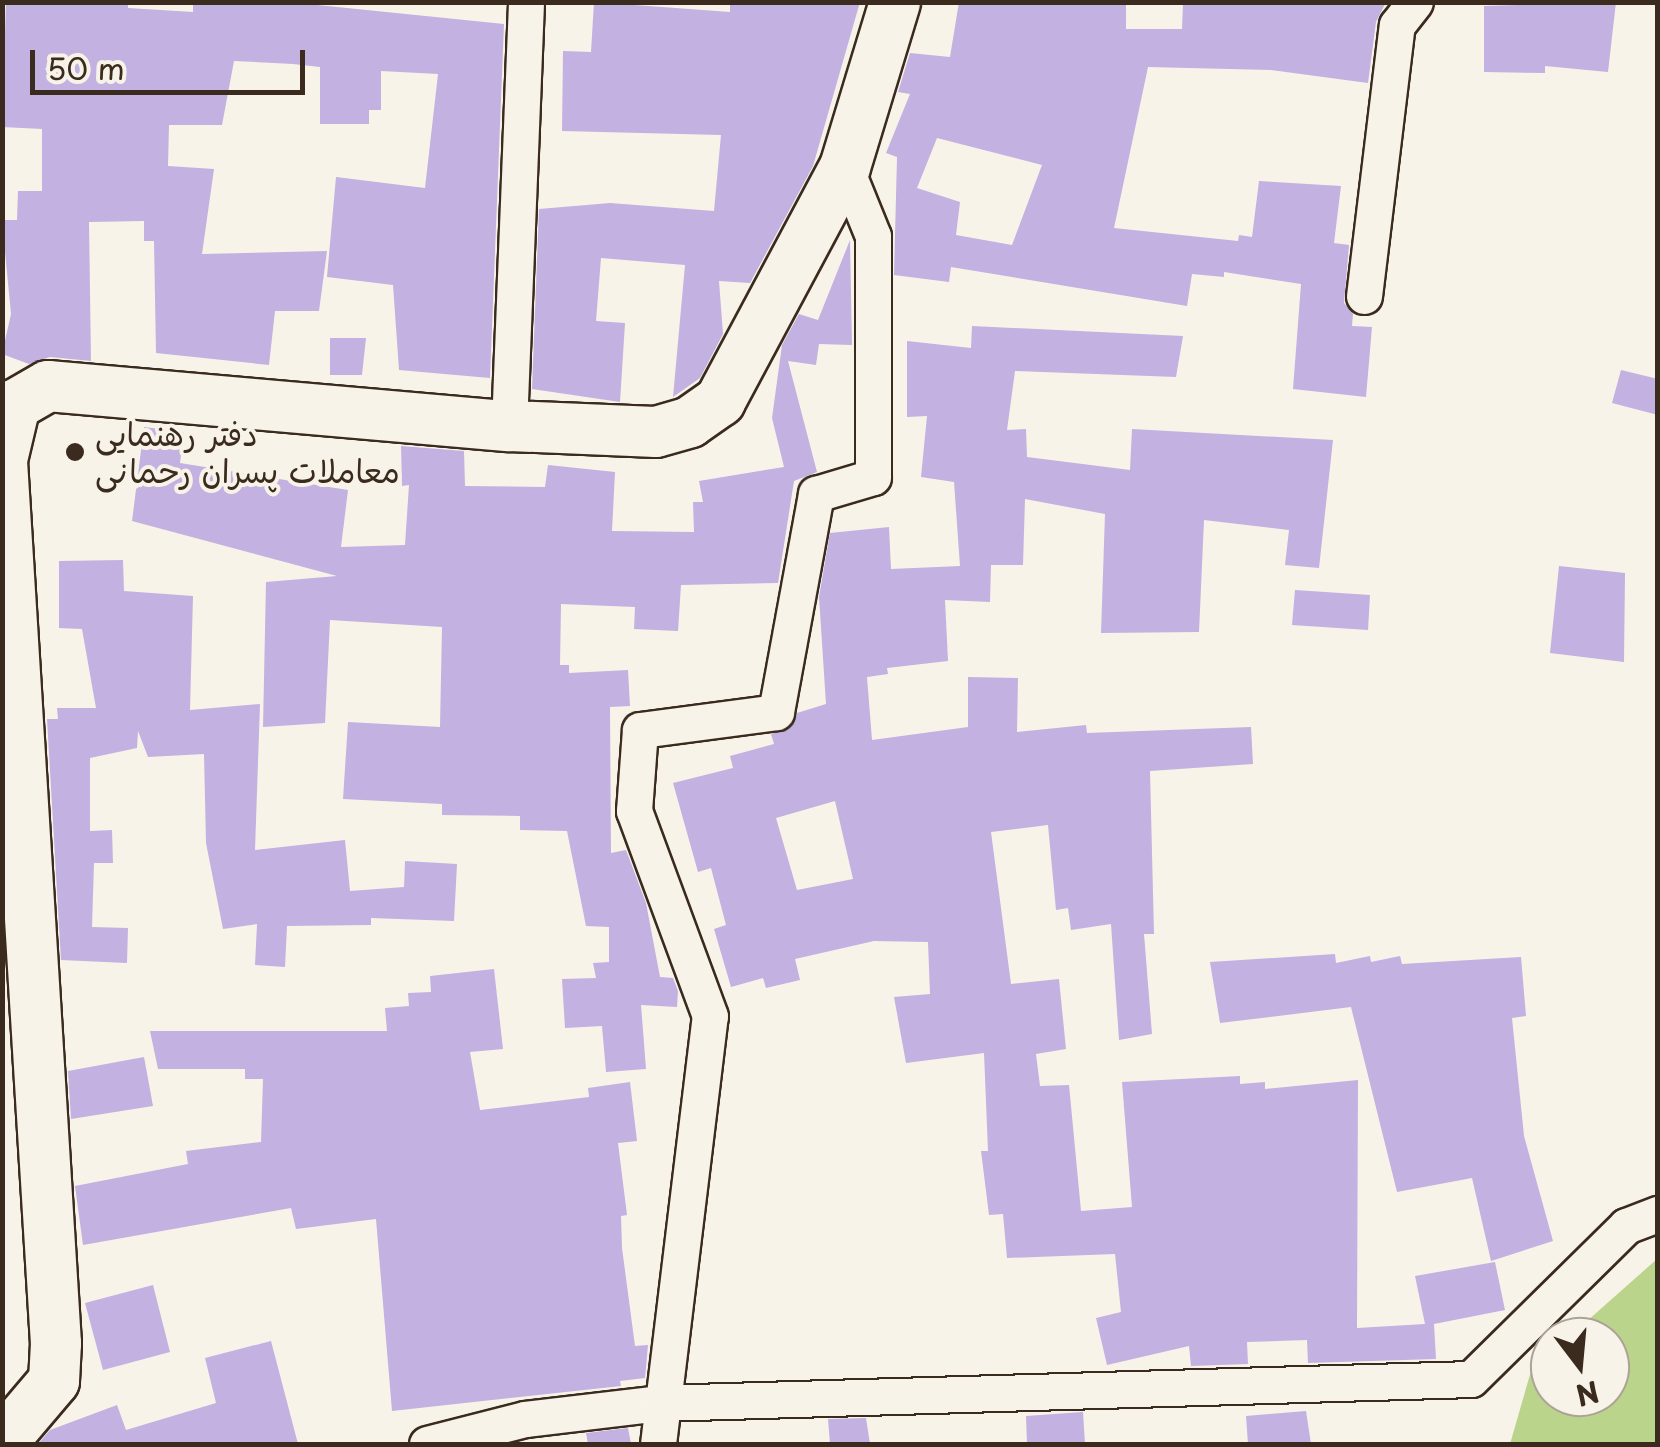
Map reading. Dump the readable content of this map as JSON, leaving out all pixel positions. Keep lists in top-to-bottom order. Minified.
{"places":["دفتر رهنمایی معاملات پسران رحمانی"],"scale_bar":"50 m","north":"bottom"}
